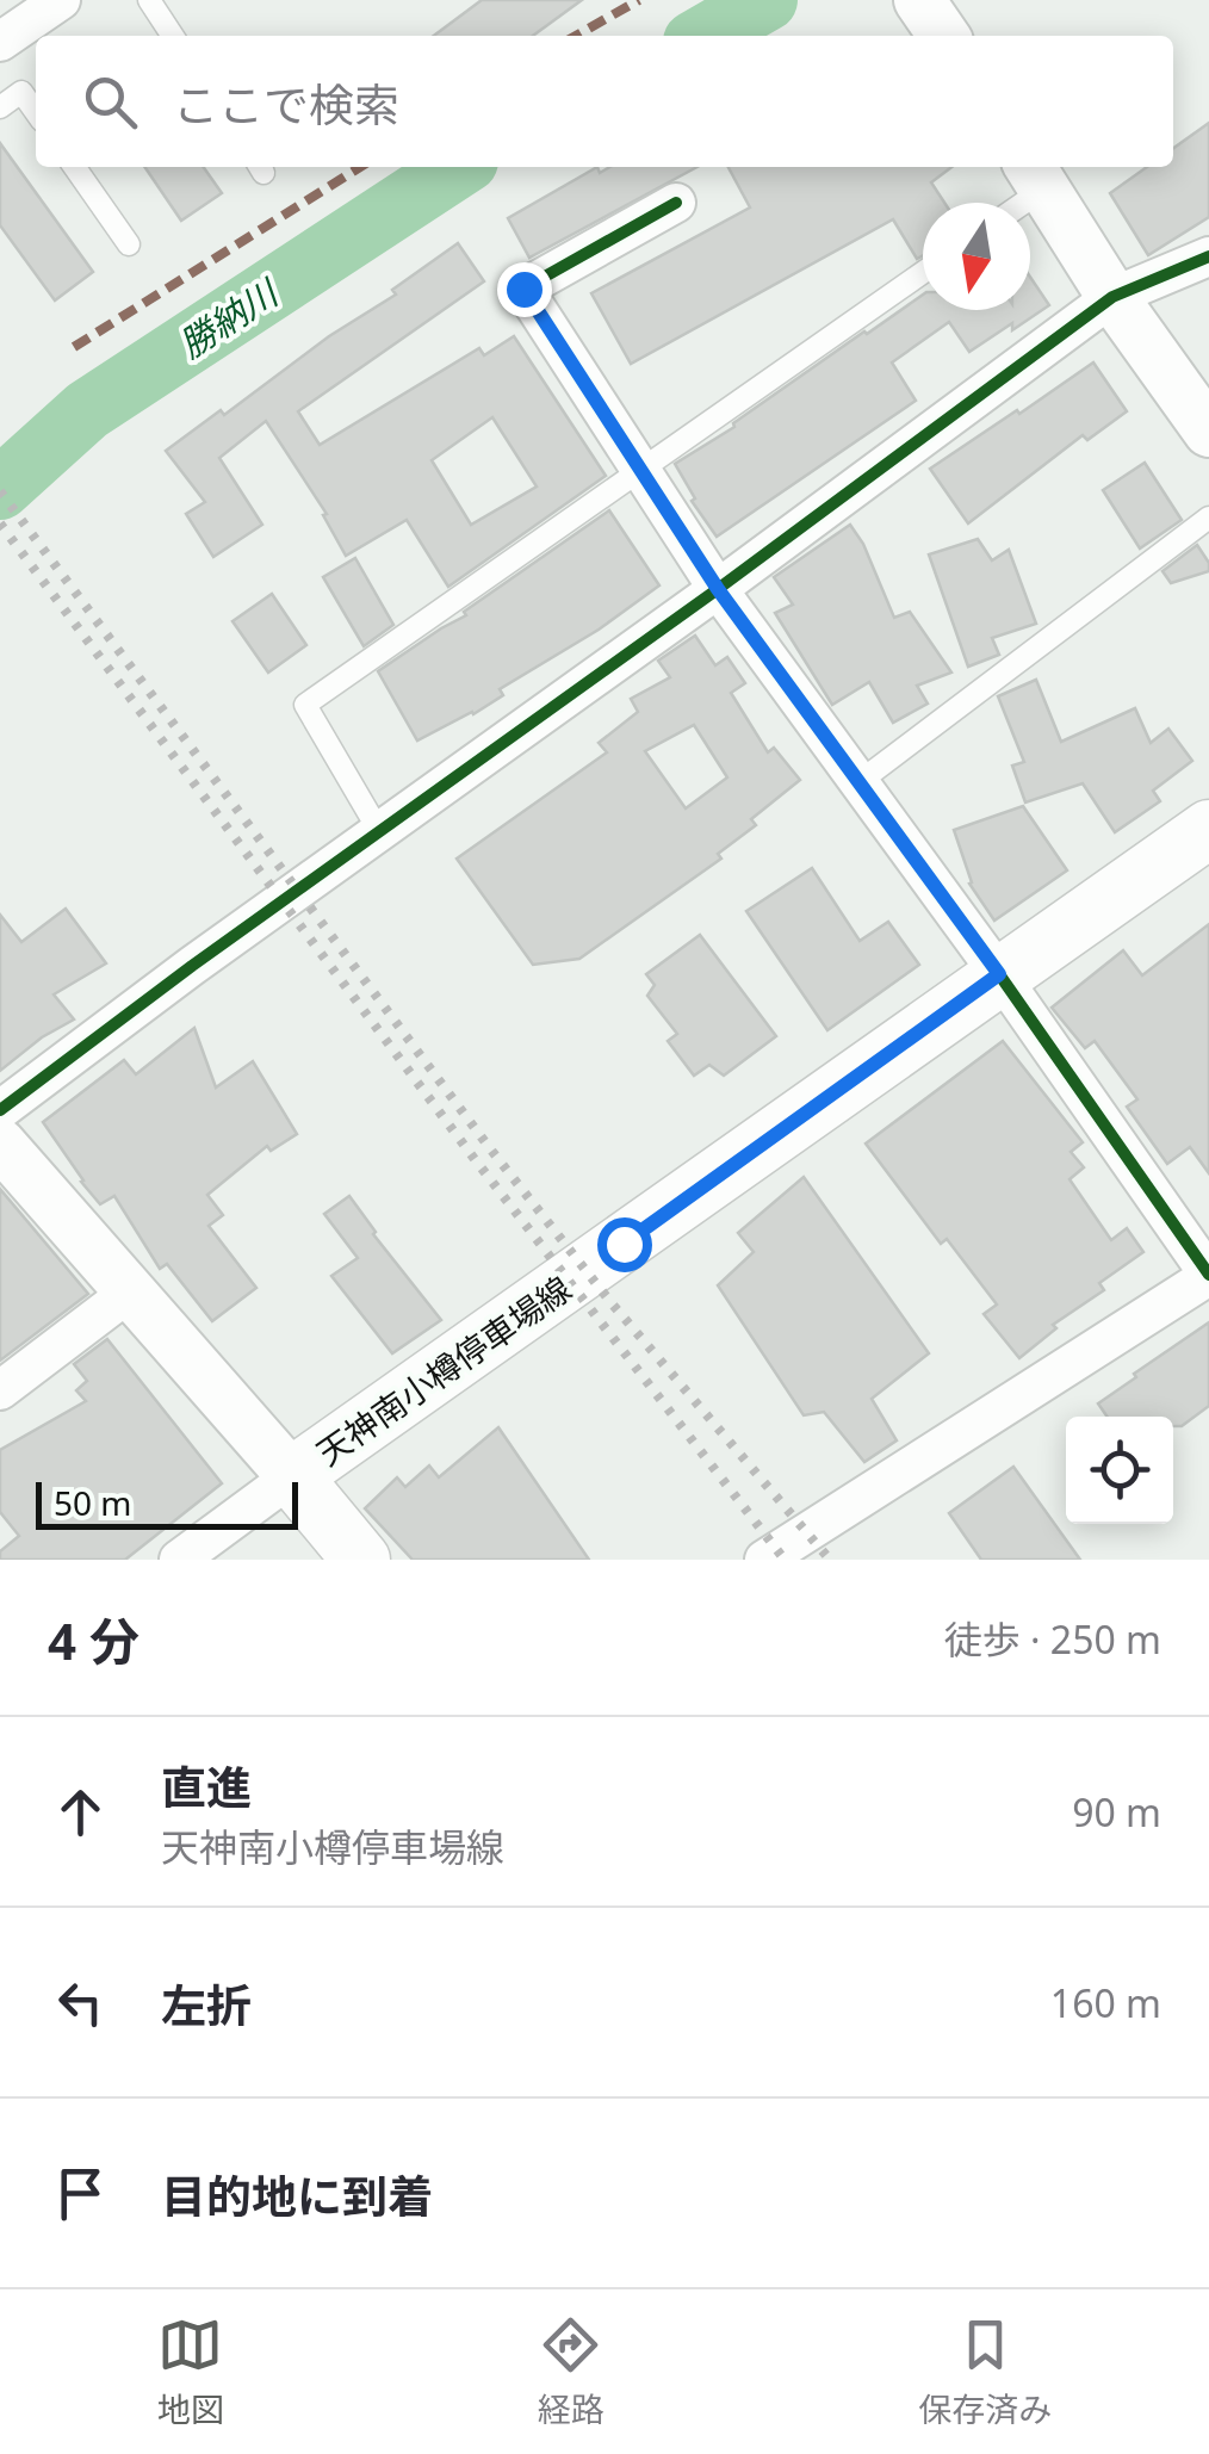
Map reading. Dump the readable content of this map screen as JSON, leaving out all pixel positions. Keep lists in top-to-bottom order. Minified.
{"streets":{"main road":["天神南小樽停車場線"]},"water":["勝納川"],"scale_bar":"50 m","north":"bottom","page":{"search":"ここで検索","scale":"50 m","heading":["4 分","徒歩 · 250 m"],"list":[["直進","天神南小樽停車場線","90 m"],["左折","160 m"],"目的地に到着"],"nav":["地図","経路","保存済み"]}}
